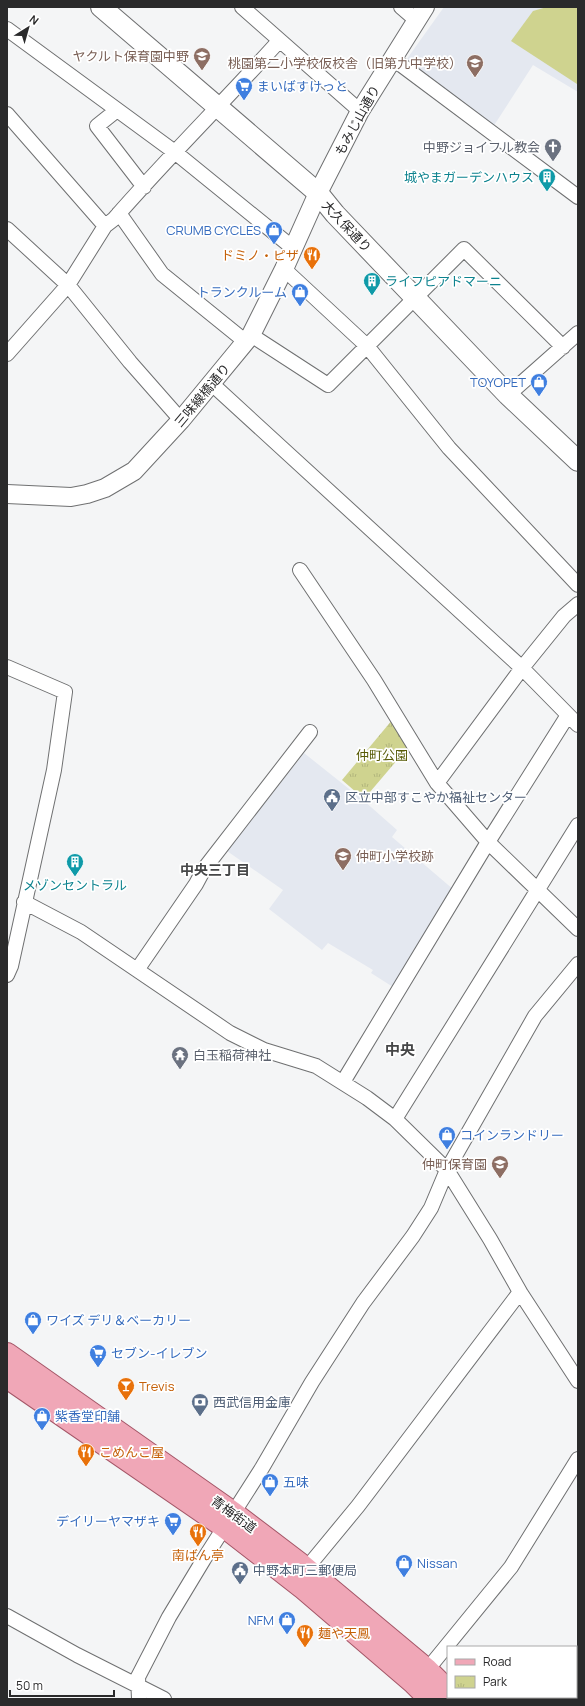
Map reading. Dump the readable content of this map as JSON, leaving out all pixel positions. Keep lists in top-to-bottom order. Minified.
{"streets":{"main road":["大久保通り","青梅街道"],"street":["もみじ山通り","三味線橋通り"]},"crossings":[["もみじ山通り","大久保通り"],["もみじ山通り","三味線橋通り"],["大久保通り","三味線橋通り"]],"districts":["中央三丁目","中央"],"parks":["仲町公園"],"places":{"school or university":["ヤクルト保育園中野","桃園第二小学校仮校舎（旧第九中学校）","仲町小学校跡","仲町保育園"],"supermarket":["まいばすけっと","セブン-イレブン","デイリーヤマザキ"],"church":["中野ジョイフル教会"],"building":["城やまガーデンハウス","ライフピアドマーニ","メゾンセントラル"],"shop":["CRUMB CYCLES","トランクルーム","TOYOPET","コインランドリー","ワイズ デリ＆ベーカリー","紫香堂印舗","五味","Nissan","NFM"],"restaurant":["ドミノ・ピザ","こめんこ屋","南ばん亭","麺や天鳳"],"public building":["区立中部すこやか福祉センター","中野本町三郵便局"],"temple":["白玉稲荷神社"],"bar":["Trevis"],"bank":["西武信用金庫"]},"legend":["Road","Park"],"scale_bar":"50 m","north":"top right"}
